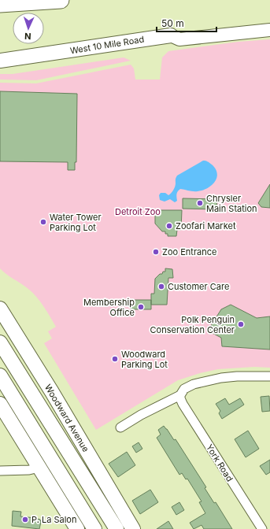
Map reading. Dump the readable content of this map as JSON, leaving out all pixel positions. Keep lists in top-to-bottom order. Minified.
{"streets":{"main road":["West 10 Mile Road","Woodward Avenue"],"street":["York Road"]},"parks":["Detroit Zoo"],"places":["Chrysler Main Station","Water Tower Parking Lot","Zoofari Market","Zoo Entrance","Customer Care","Membership Office","Polk Penguin Conservation Center","Woodward Parking Lot","P. La Salon"],"scale_bar":"50 m","north":"bottom"}
